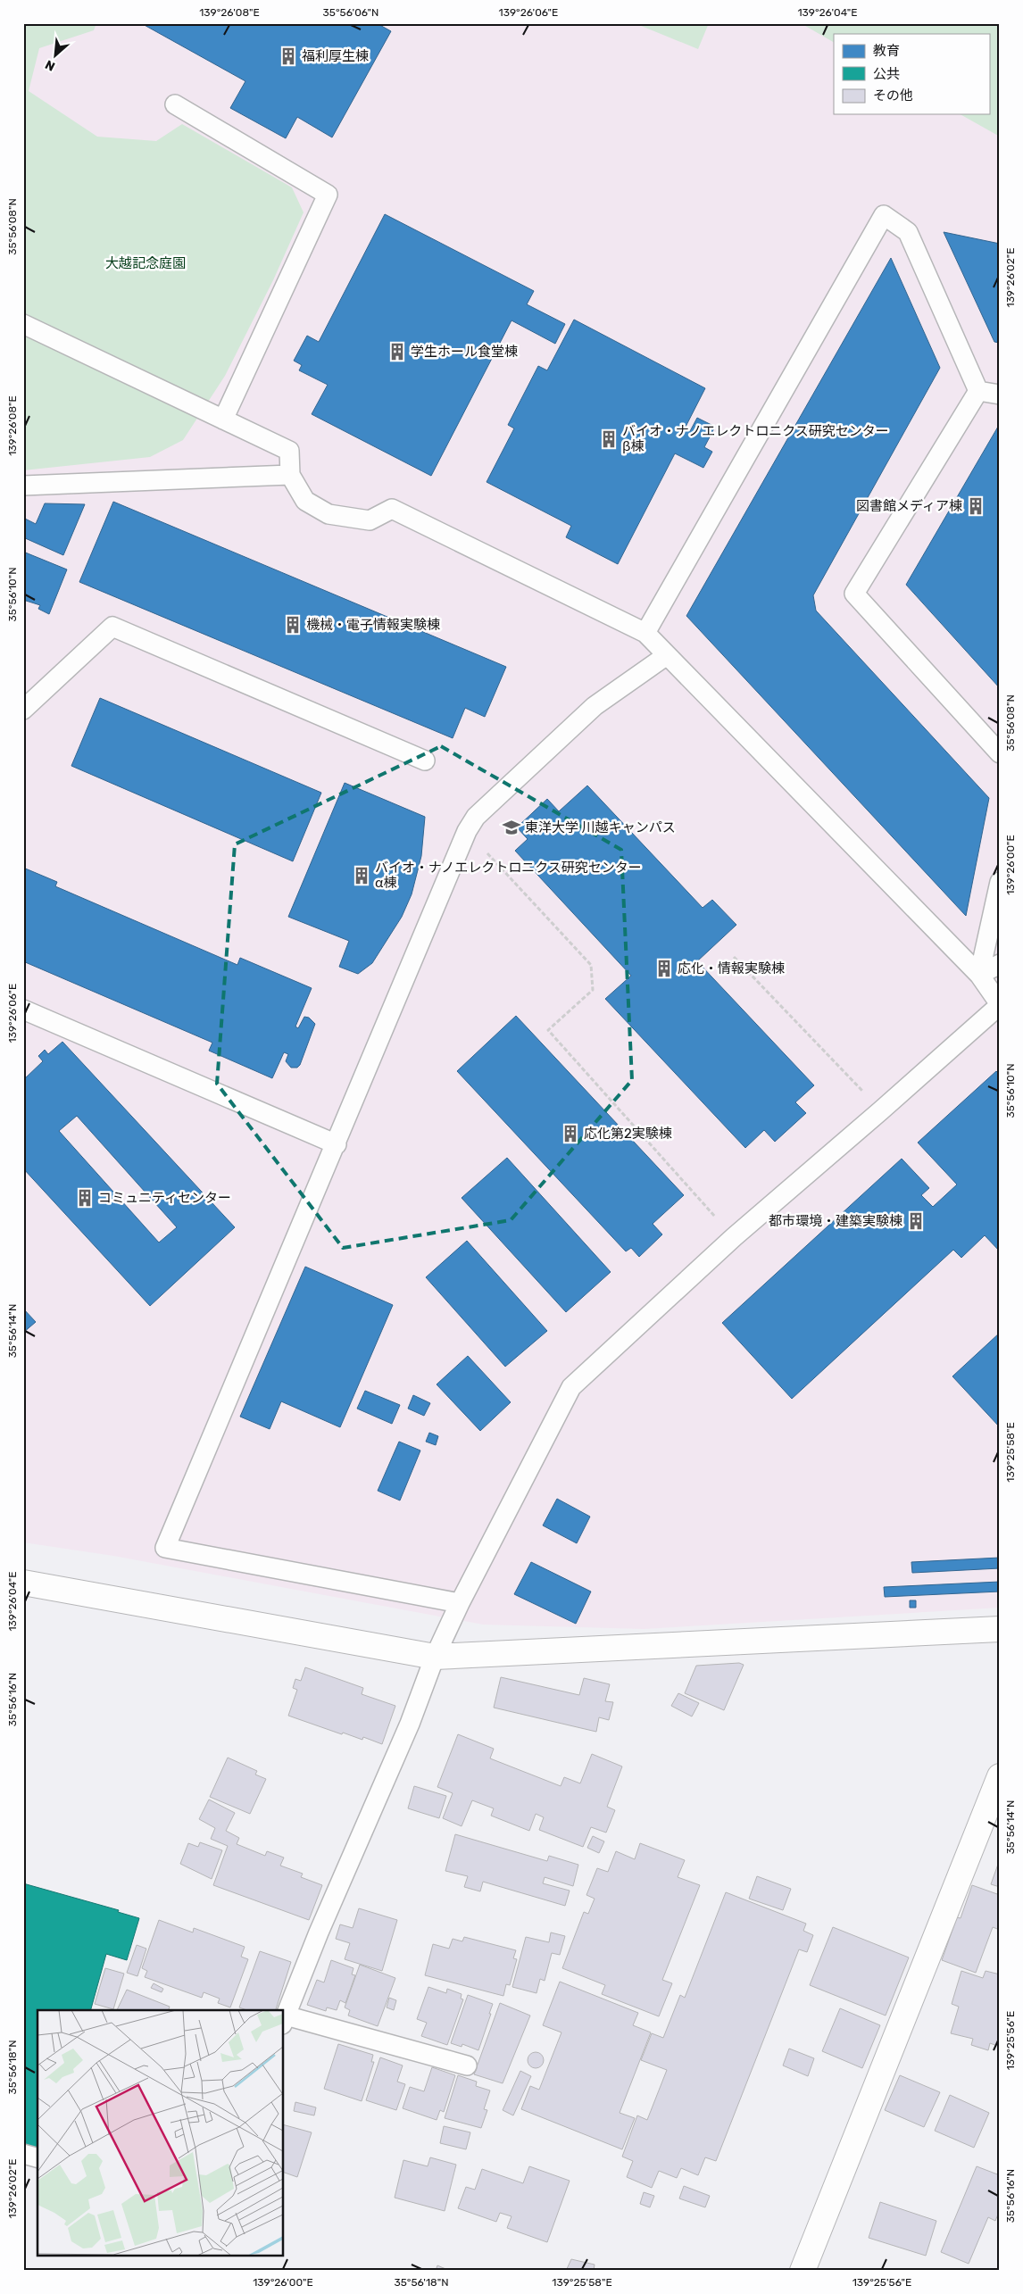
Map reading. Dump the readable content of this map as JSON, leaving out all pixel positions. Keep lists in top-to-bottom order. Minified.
{"parks":["大越記念庭園"],"places":{"building":["福利厚生棟","学生ホール食堂棟","バイオ・ナノエレクトロニクス研究センター β棟","図書館メディア棟","機械・電子情報実験棟","バイオ・ナノエレクトロニクス研究センター α棟","応化・情報実験棟","応化第2実験棟","コミュニティセンター","都市環境・建築実験棟"],"school or university":["東洋大学 川越キャンパス"]},"legend":["教育","公共","その他"],"north":"bottom left","coordinates":["139°26'08\"E","35°56'06\"N","139°26'06\"E","139°26'04\"E","35°56'08\"N","139°26'02\"E","35°56'10\"N","139°26'00\"E","35°56'14\"N","139°25'58\"E","35°56'16\"N","139°25'56\"E","35°56'18\"N"]}
